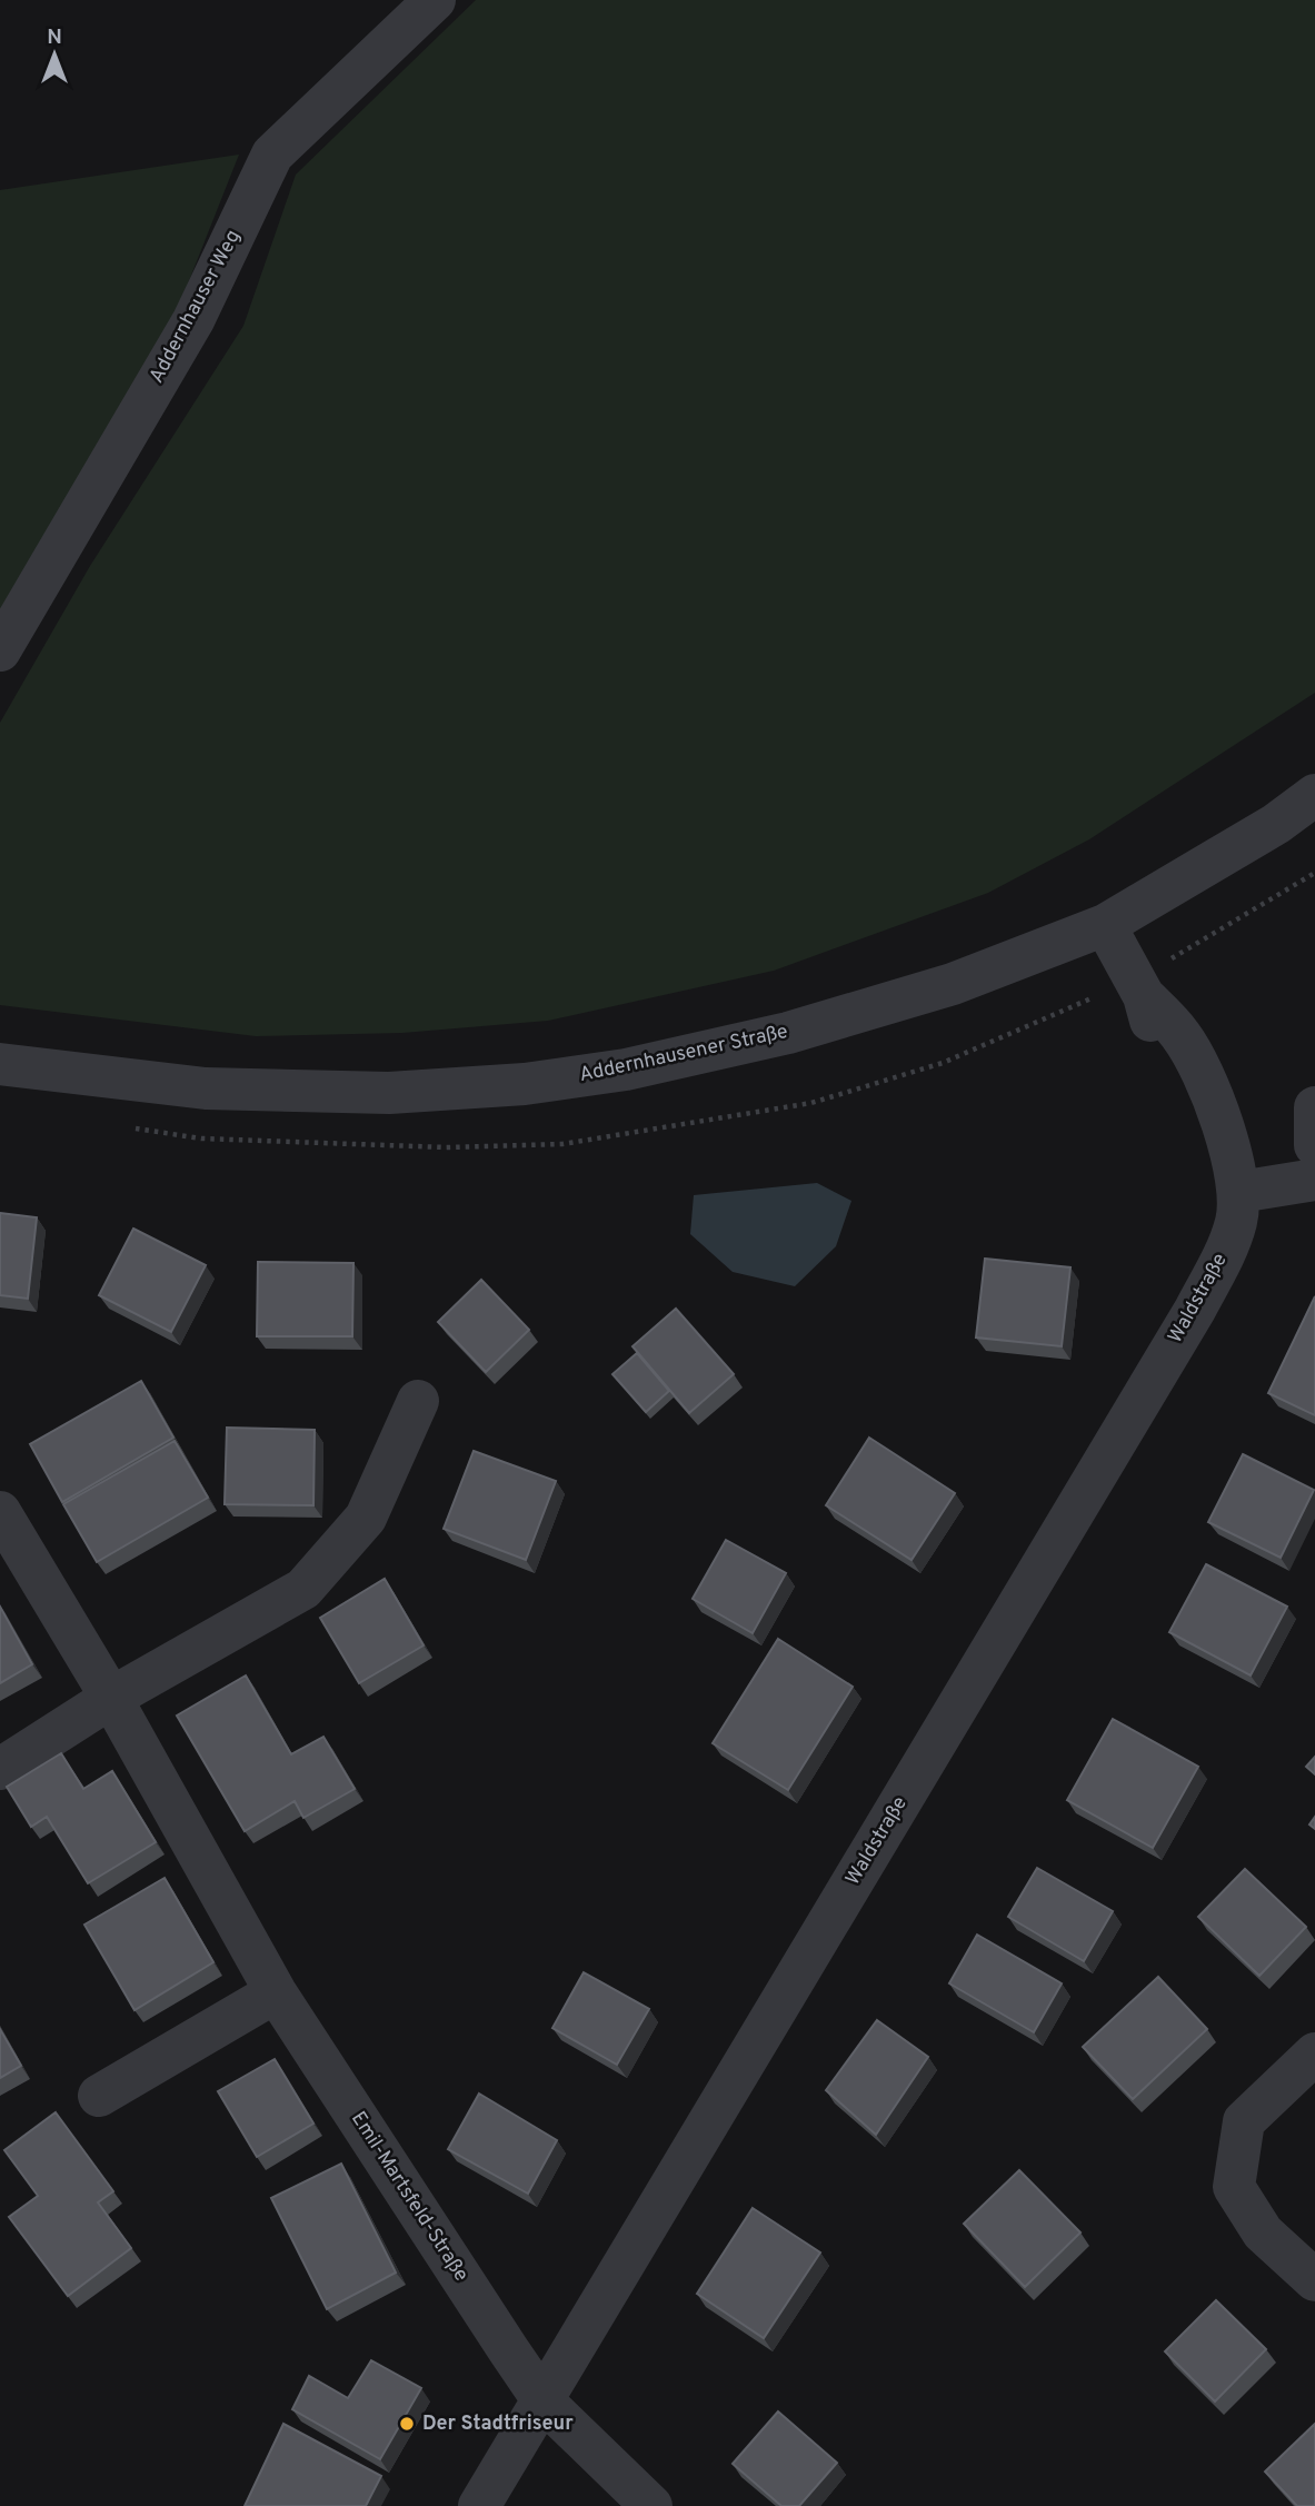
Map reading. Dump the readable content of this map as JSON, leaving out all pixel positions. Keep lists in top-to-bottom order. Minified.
{"streets":{"street":["Addernhauser Weg","Addernhausener Straße","Waldstraße","Emil-Martsfeld-Straße"]},"crossings":[["Addernhausener Straße","Waldstraße"],["Waldstraße","Emil-Martsfeld-Straße"]],"places":["Der Stadtfriseur"],"north":"top"}
